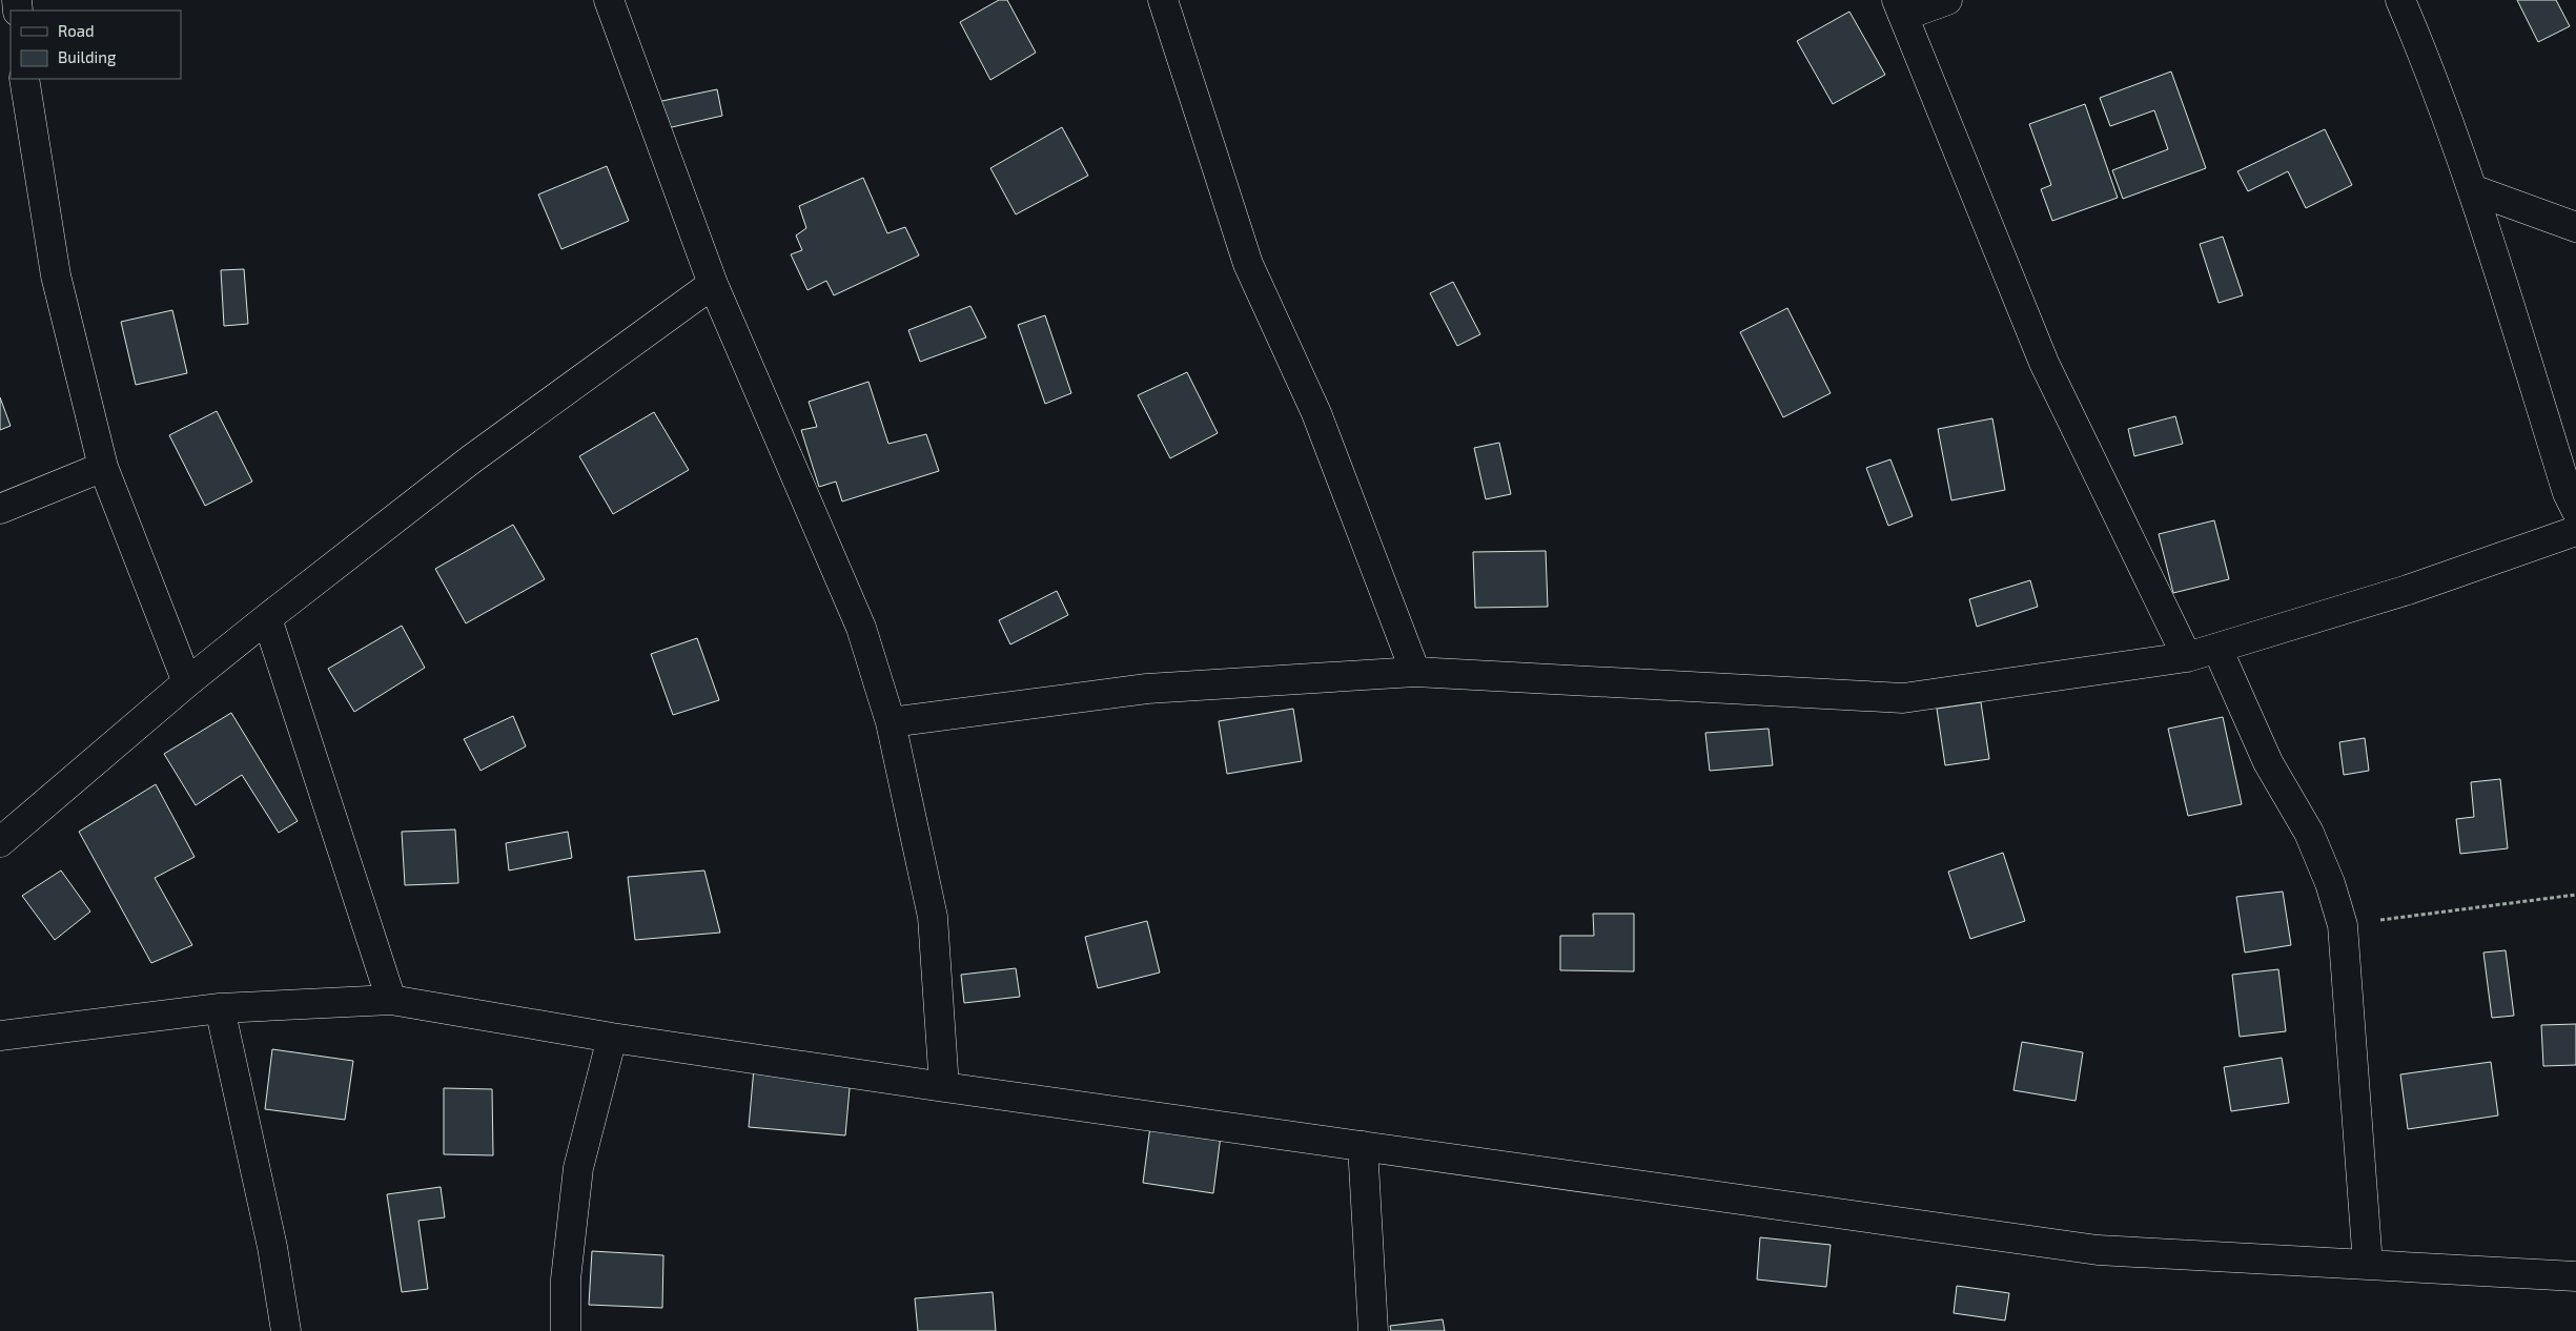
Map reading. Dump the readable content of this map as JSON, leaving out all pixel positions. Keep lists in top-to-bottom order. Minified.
{"legend":["Road","Building"]}
